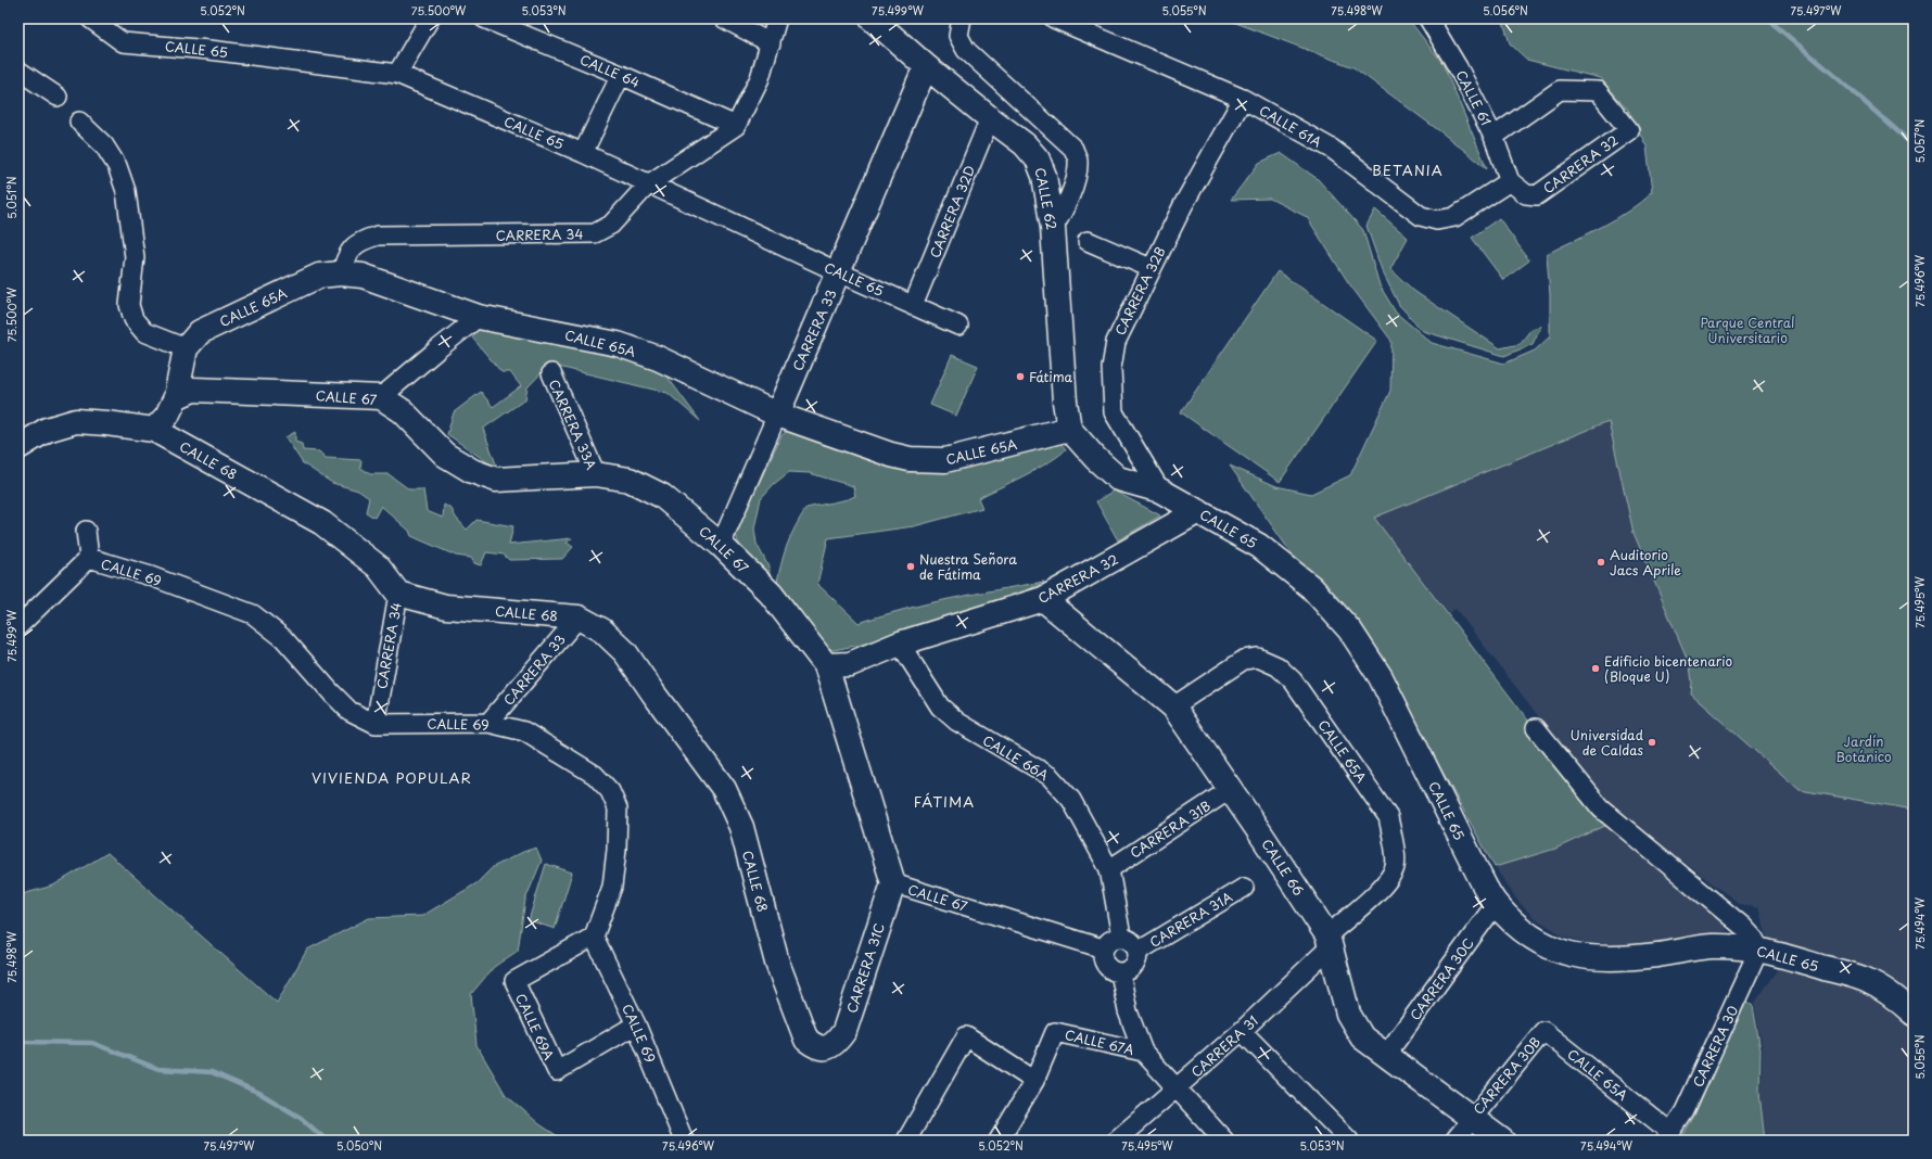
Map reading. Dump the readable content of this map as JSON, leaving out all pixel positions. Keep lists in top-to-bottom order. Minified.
{"streets":{"street":["CALLE 65","CALLE 64","CALLE 61","CALLE 61A","CARRERA 32","CALLE 62","CARRERA 32D","CARRERA 34","CARRERA 32B","CALLE 65A","CARRERA 33","CALLE 67","CARRERA 33A","CALLE 68","CALLE 69","CALLE 66A","CARRERA 31B","CALLE 66","CARRERA 31A","CARRERA 31C","CARRERA 30C","CALLE 69A","CALLE 67A","CARRERA 31","CARRERA 30","CARRERA 30B"]},"crossings":[["CALLE 65","CARRERA 32"],["CALLE 65","CALLE 62"],["CALLE 65","CARRERA 32D"],["CALLE 65","CARRERA 34"],["CALLE 65","CARRERA 32B"],["CALLE 65","CALLE 65A"],["CALLE 65","CARRERA 33"],["CALLE 65","CARRERA 30C"],["CALLE 65","CARRERA 30"],["CALLE 64","CARRERA 34"],["CALLE 61","CALLE 61A"],["CALLE 61","CARRERA 32"],["CALLE 61A","CARRERA 32"],["CALLE 61A","CARRERA 32B"],["CARRERA 32","CALLE 67"],["CARRERA 32","CALLE 66A"],["CARRERA 32","CALLE 66"],["CALLE 62","CARRERA 32D"],["CALLE 62","CALLE 65A"],["CALLE 62","CARRERA 33"],["CARRERA 34","CALLE 65A"],["CARRERA 34","CALLE 68"],["CARRERA 34","CALLE 69"],["CALLE 65A","CARRERA 33"],["CALLE 65A","CALLE 67"],["CALLE 65A","CALLE 68"],["CALLE 65A","CALLE 66"],["CALLE 65A","CARRERA 31"],["CALLE 65A","CARRERA 30"],["CALLE 65A","CARRERA 30B"],["CARRERA 33","CALLE 67"],["CARRERA 33","CALLE 68"],["CARRERA 33","CALLE 69"],["CALLE 67","CARRERA 33A"],["CALLE 67","CALLE 66A"],["CALLE 67","CARRERA 31A"],["CALLE 67","CARRERA 31C"],["CALLE 68","CARRERA 31C"],["CALLE 69","CALLE 69A"],["CALLE 66A","CARRERA 31B"],["CALLE 66A","CARRERA 31A"],["CARRERA 31B","CALLE 66"],["CALLE 66","CARRERA 30C"],["CALLE 66","CARRERA 31"],["CALLE 66","CARRERA 30B"]],"districts":["BETANIA","VIVIENDA POPULAR","FÁTIMA"],"parks":["Parque Central Universitario","Jardín Botánico"],"places":["Fátima","Auditorio Jacs Aprile","Nuestra Señora de Fátima","Edificio bicentenario (Bloque U)","Universidad de Caldas"],"coordinates":["5.052°N","75.500°W","5.053°N","75.499°W","5.055°N","75.498°W","5.056°N","75.497°W","5.057°N","5.051°N","75.496°W","75.495°W","75.494°W","5.050°N"]}
